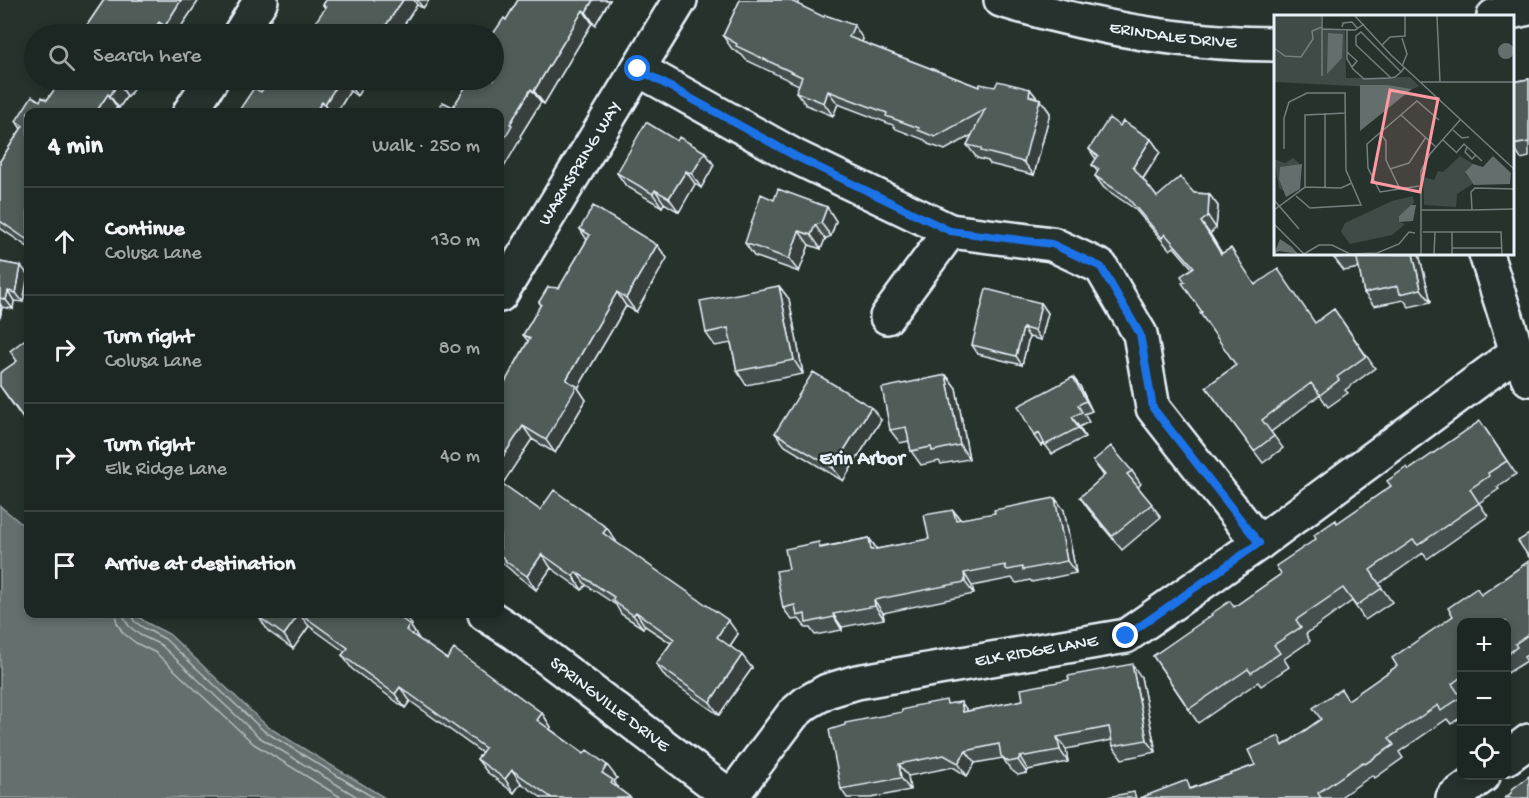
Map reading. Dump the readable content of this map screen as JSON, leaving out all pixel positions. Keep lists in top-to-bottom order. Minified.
{"streets":{"street":["ERINDALE DRIVE","WARMSPRING WAY","ELK RIDGE LANE","SPRINGVILLE DRIVE"]},"crossings":[["ELK RIDGE LANE","SPRINGVILLE DRIVE"]],"districts":["Erin Arbor"],"page":{"search":"Search here","heading":["4 min","Walk · 250 m"],"list":[["Continue","Colusa Lane","130 m"],["Turn right","Colusa Lane","80 m"],["Turn right","Elk Ridge Lane","40 m"],"Arrive at destination"],"map_buttons":["+","−"]}}
